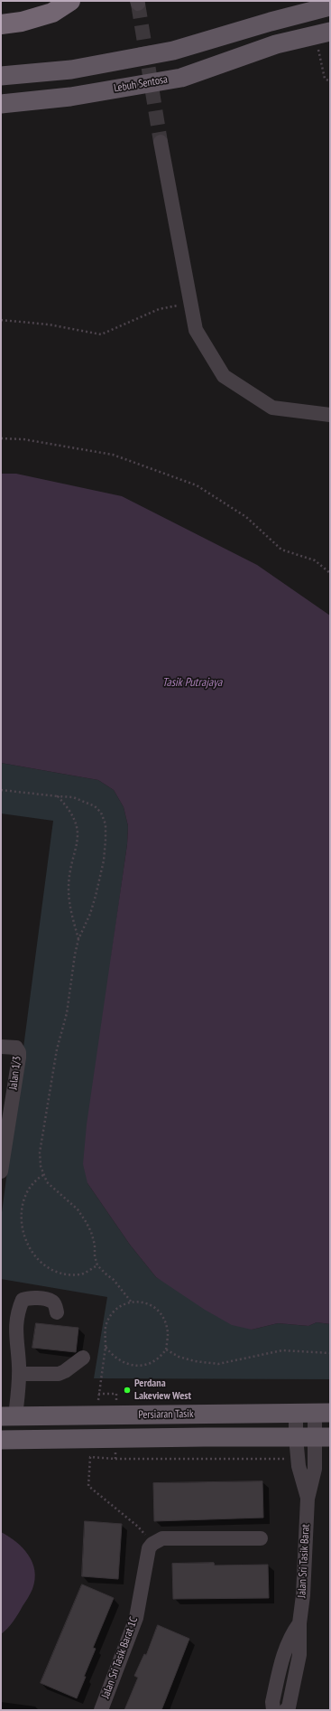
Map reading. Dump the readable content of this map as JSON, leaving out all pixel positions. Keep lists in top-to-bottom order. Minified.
{"streets":{"main road":["Lebuh Sentosa","Persiaran Tasik"],"street":["Jalan 1/3","Jalan Sri Tasik Barat","Jalan Sri Tasik Barat 1C"]},"crossings":[["Persiaran Tasik","Jalan Sri Tasik Barat"]],"water":["Tasik Putrajaya"],"places":["Perdana Lakeview West"]}
